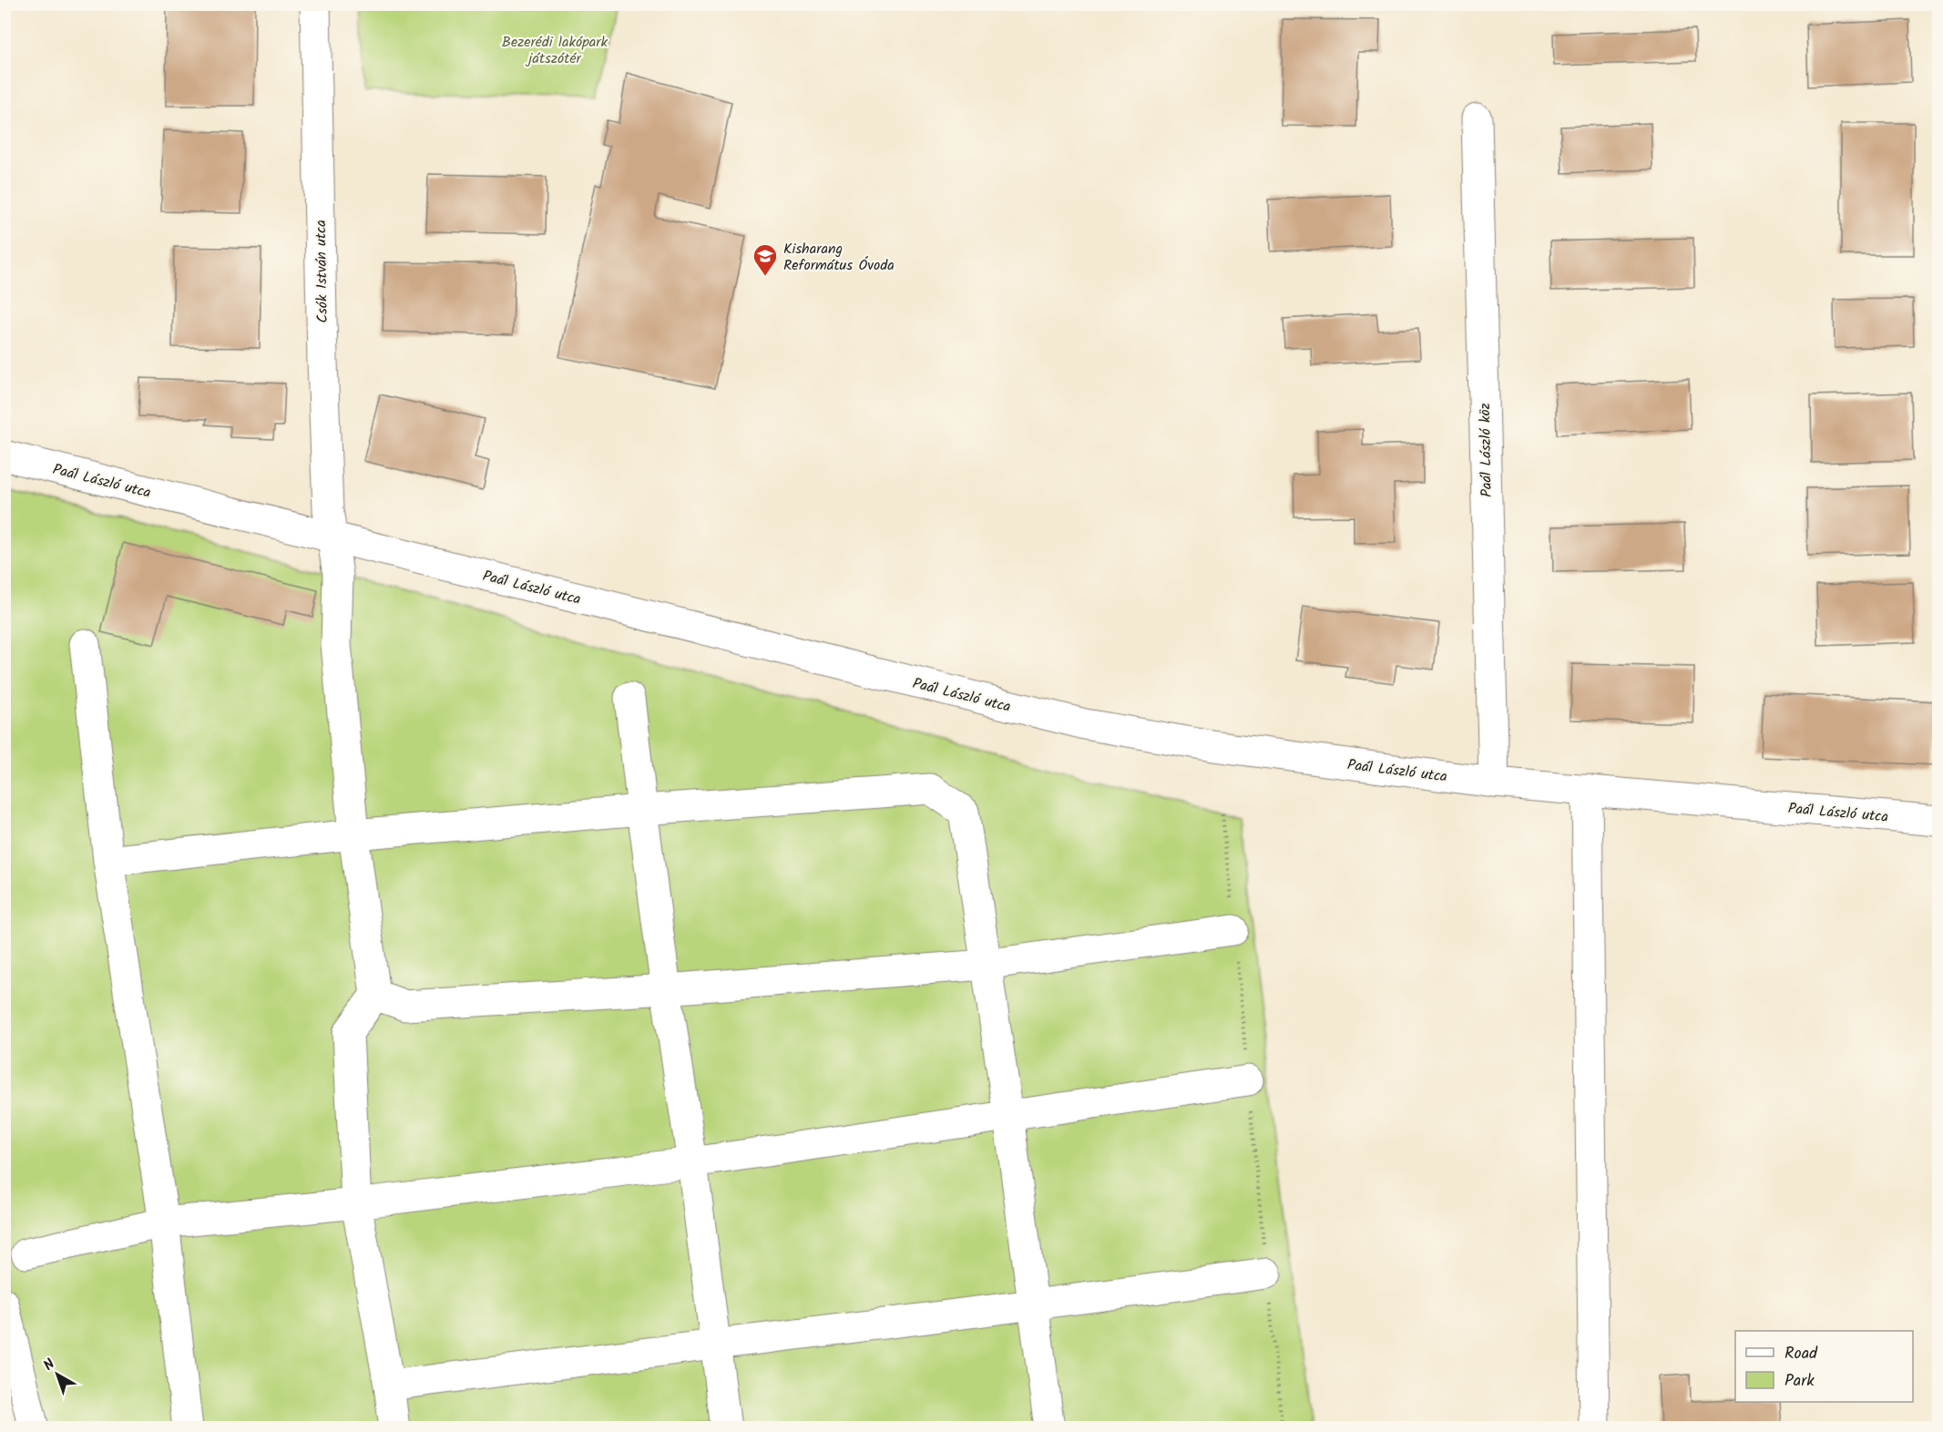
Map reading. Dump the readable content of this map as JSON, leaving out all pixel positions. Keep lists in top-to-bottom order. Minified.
{"streets":{"street":["Csók István utca","Paál László köz","Paál László utca"]},"crossings":[["Csók István utca","Paál László utca"],["Paál László köz","Paál László utca"]],"parks":["Bezerédi lakópark játszótér"],"places":{"school or university":["Kisharang Református Óvoda"]},"legend":["Road","Park"],"north":"top left"}
